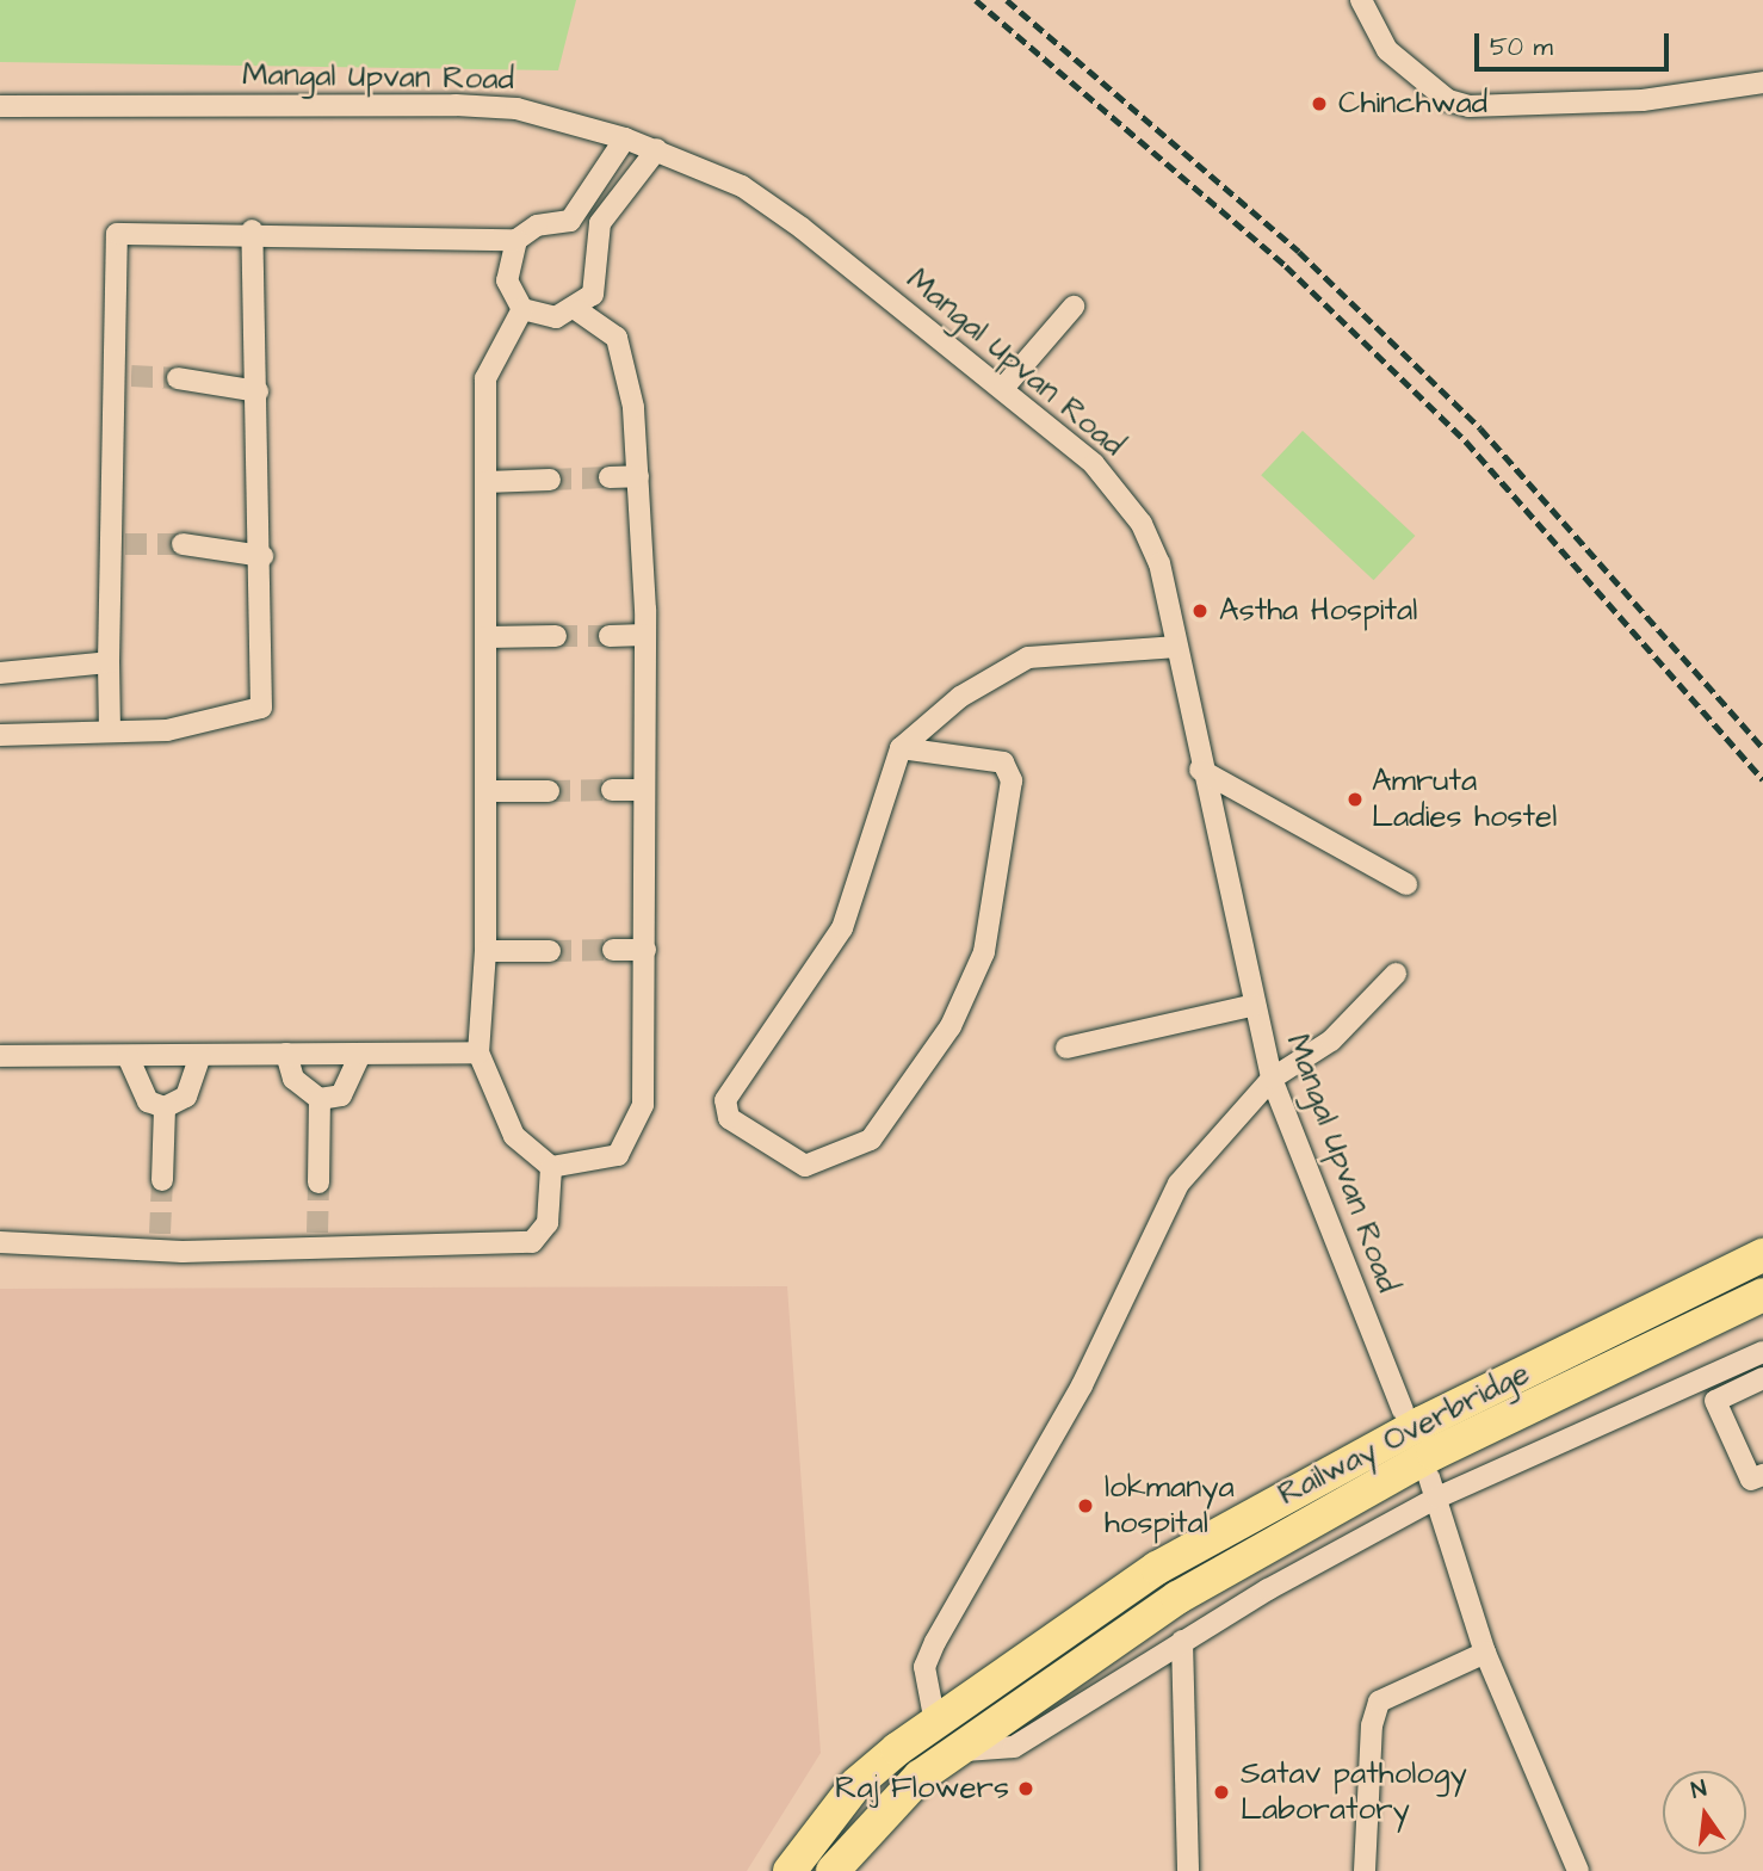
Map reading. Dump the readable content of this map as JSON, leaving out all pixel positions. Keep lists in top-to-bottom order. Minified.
{"streets":{"main road":["Railway Overbridge"],"street":["Mangal Upvan Road"]},"places":["Chinchwad","Astha Hospital","Amruta Ladies hostel","lokmanya hospital","Raj Flowers","Satav pathology Laboratory"],"scale_bar":"50 m","north":"top"}
